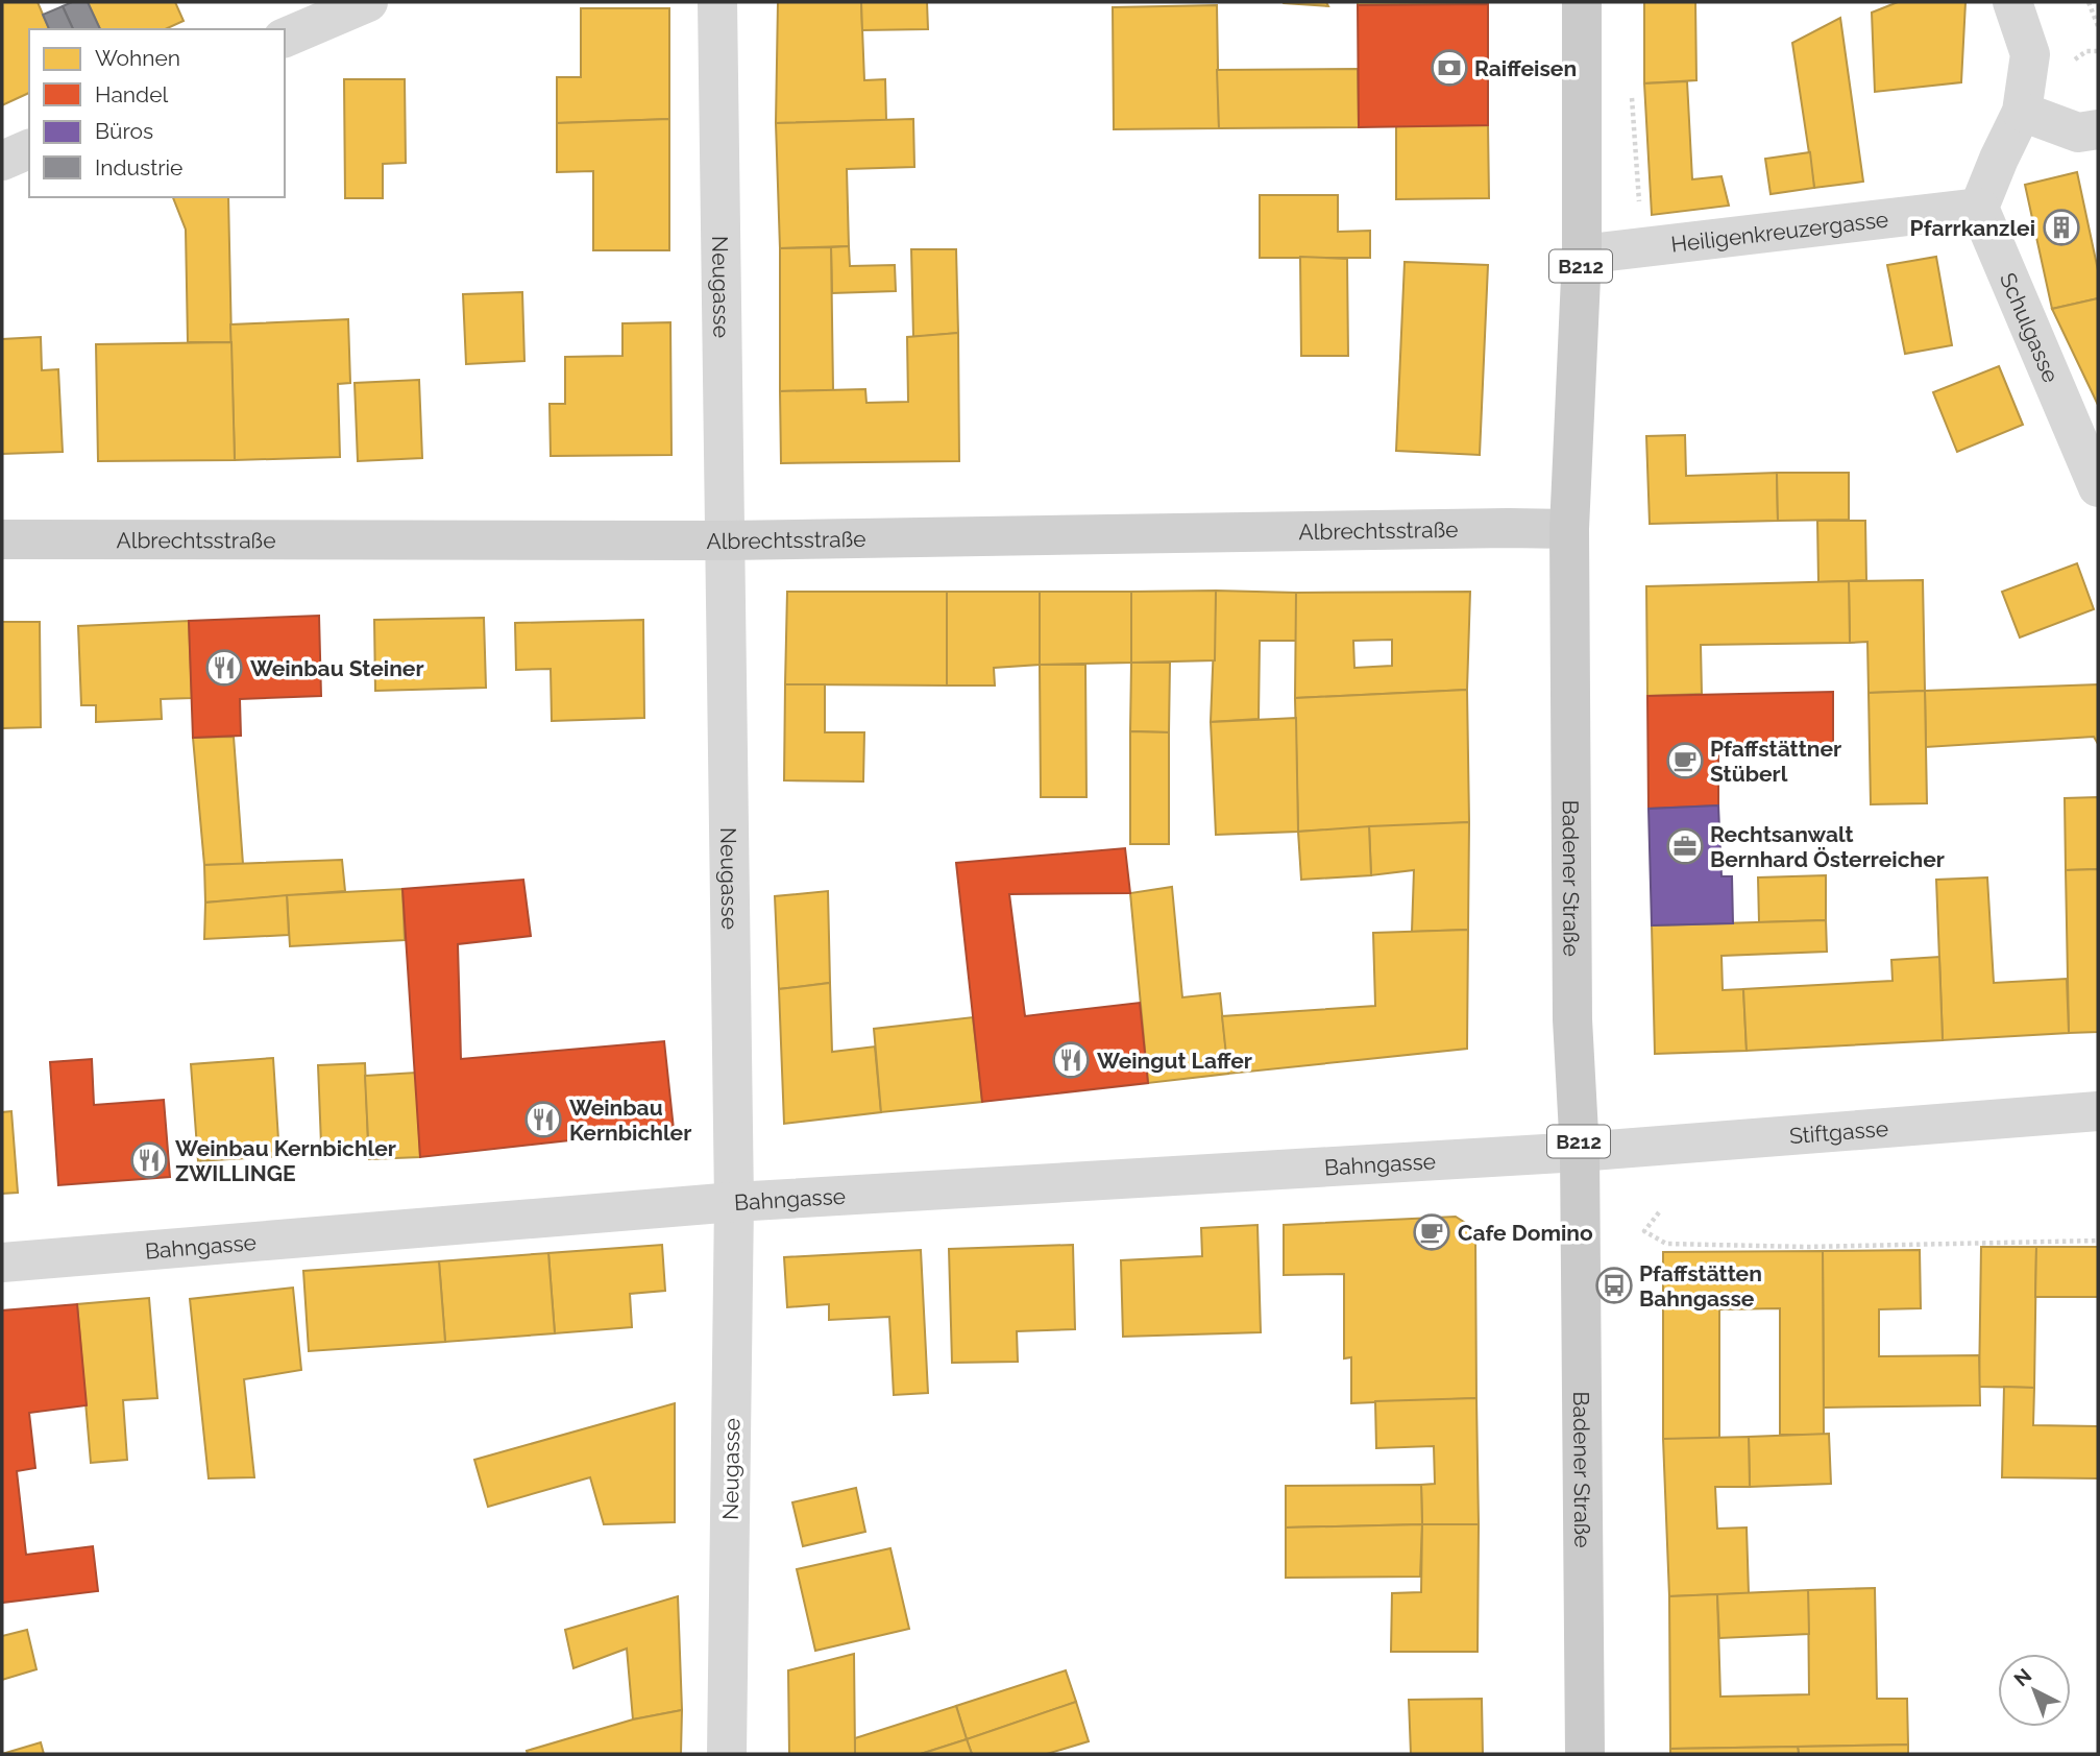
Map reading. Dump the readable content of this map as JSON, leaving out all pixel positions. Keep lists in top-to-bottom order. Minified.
{"streets":{"main road":["B212","Badener Straße"],"street":["Heiligenkreuzergasse","Neugasse","Schulgasse","Albrechtsstraße","Stiftgasse","Bahngasse"]},"crossings":[["Heiligenkreuzergasse","Schulgasse"],["Heiligenkreuzergasse","Badener Straße"],["Neugasse","Albrechtsstraße"],["Neugasse","Bahngasse"],["Albrechtsstraße","Badener Straße"],["Badener Straße","Stiftgasse"],["Badener Straße","Bahngasse"],["Stiftgasse","Bahngasse"]],"places":{"bank":["Raiffeisen"],"building":["Pfarrkanzlei"],"restaurant":["Weinbau Steiner","Weingut Laffer","Weinbau Kernbichler","Weinbau Kernbichler ZWILLINGE"],"cafe":["Pfaffstättner Stüberl","Cafe Domino"],"office":["Rechtsanwalt Bernhard Österreicher"],"bus stop":["Pfaffstätten Bahngasse"]},"legend":["Wohnen","Handel","Büros","Industrie"],"north":"top left"}
